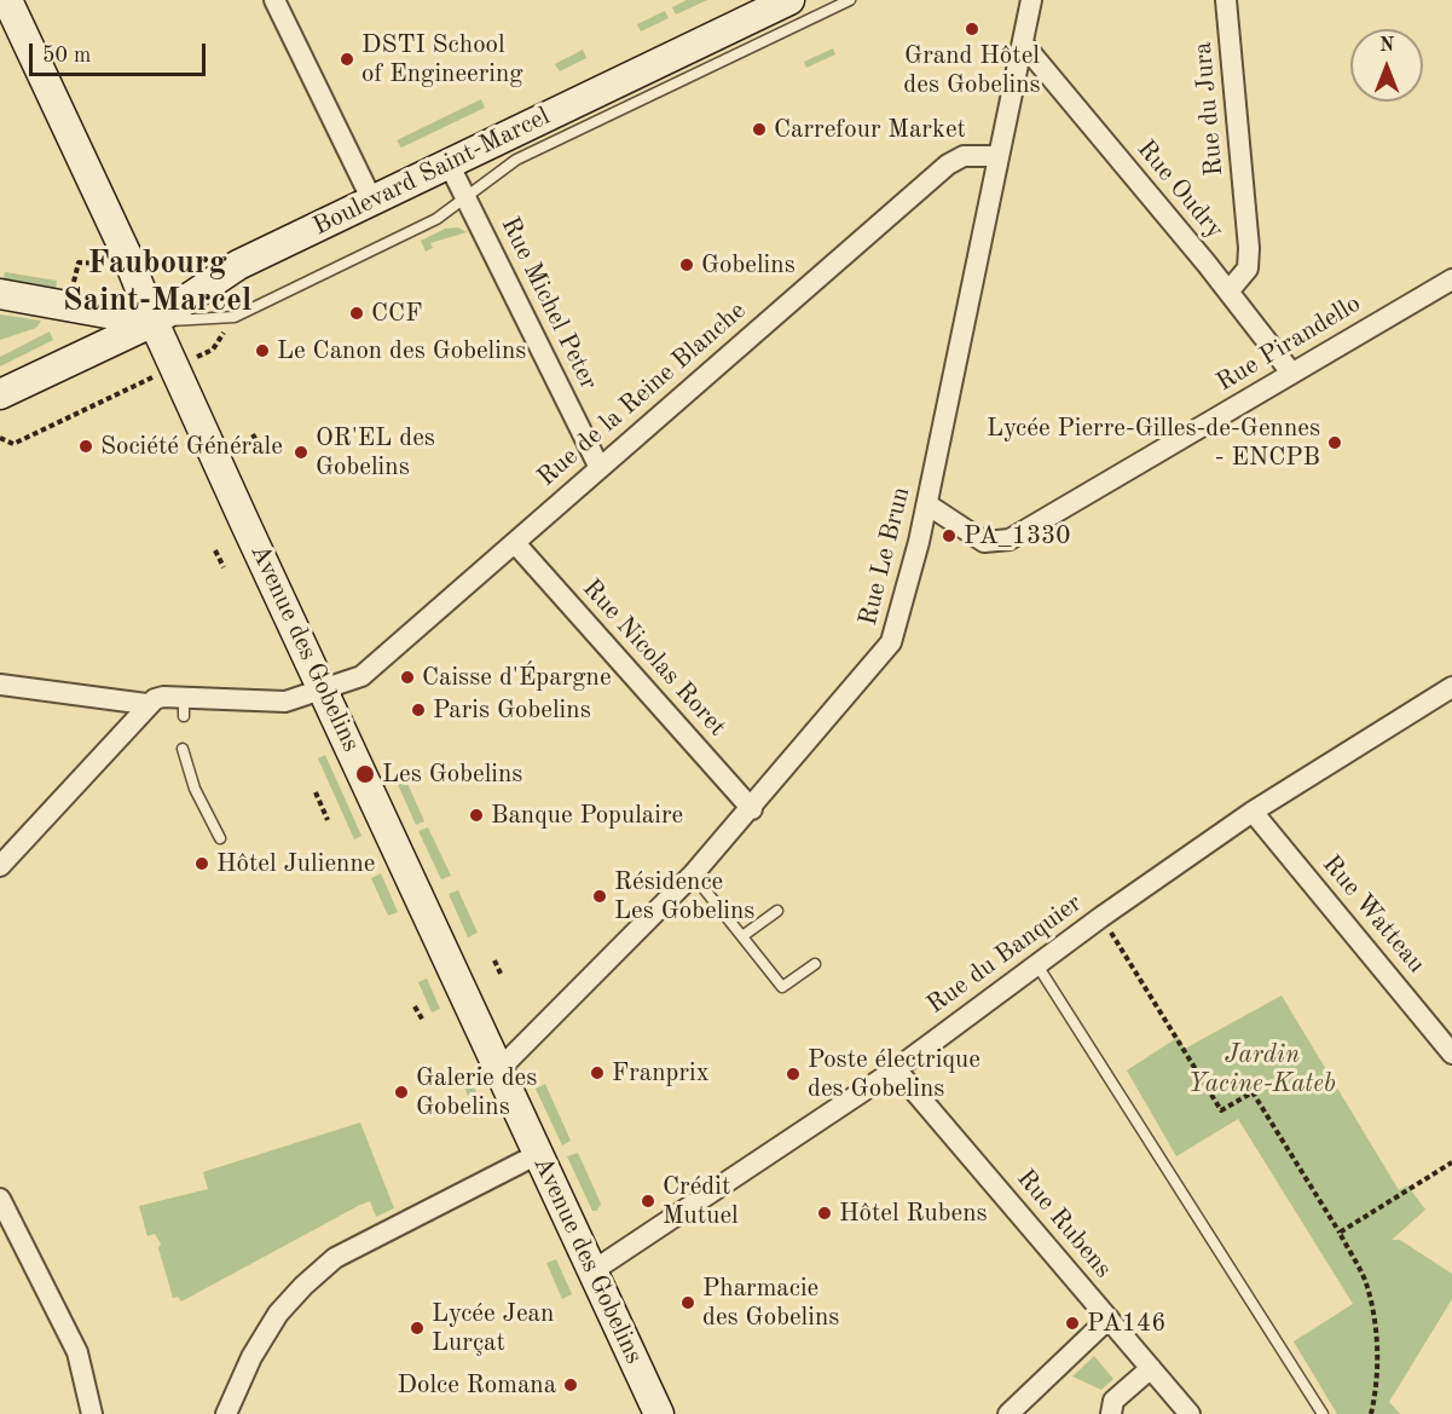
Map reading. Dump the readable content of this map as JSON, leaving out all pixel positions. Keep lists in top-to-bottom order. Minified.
{"streets":{"main road":["Boulevard Saint-Marcel","Avenue des Gobelins"],"street":["Rue du Jura","Rue Oudry","Rue Michel Peter","Rue Pirandello","Rue de la Reine Blanche","Rue Le Brun","Rue Nicolas Roret","Rue Watteau","Rue du Banquier","Rue Rubens"]},"crossings":[["Rue du Jura","Rue Oudry"],["Boulevard Saint-Marcel","Rue Michel Peter"],["Boulevard Saint-Marcel","Avenue des Gobelins"],["Rue Oudry","Rue Pirandello"],["Rue Oudry","Rue Le Brun"],["Rue Michel Peter","Rue de la Reine Blanche"],["Rue Pirandello","Rue Le Brun"],["Rue de la Reine Blanche","Rue Le Brun"],["Rue de la Reine Blanche","Avenue des Gobelins"],["Rue de la Reine Blanche","Rue Nicolas Roret"],["Rue Le Brun","Avenue des Gobelins"],["Rue Le Brun","Rue Nicolas Roret"],["Avenue des Gobelins","Rue du Banquier"],["Rue Watteau","Rue du Banquier"],["Rue du Banquier","Rue Rubens"]],"districts":["Faubourg Saint-Marcel"],"parks":["Jardin Yacine-Kateb"],"places":["Grand Hôtel des Gobelins","DSTI School of Engineering","Carrefour Market","Gobelins","CCF","Le Canon des Gobelins","Lycée Pierre-Gilles-de-Gennes - ENCPB","Société Générale","OR'EL des Gobelins","PA_1330","Caisse d'Épargne","Paris Gobelins","Les Gobelins","Banque Populaire","Hôtel Julienne","Résidence Les Gobelins","Franprix","Poste électrique des Gobelins","Galerie des Gobelins","Crédit Mutuel","Hôtel Rubens","Pharmacie des Gobelins","PA146","Lycée Jean Lurçat","Dolce Romana"],"scale_bar":"50 m","north":"top"}
